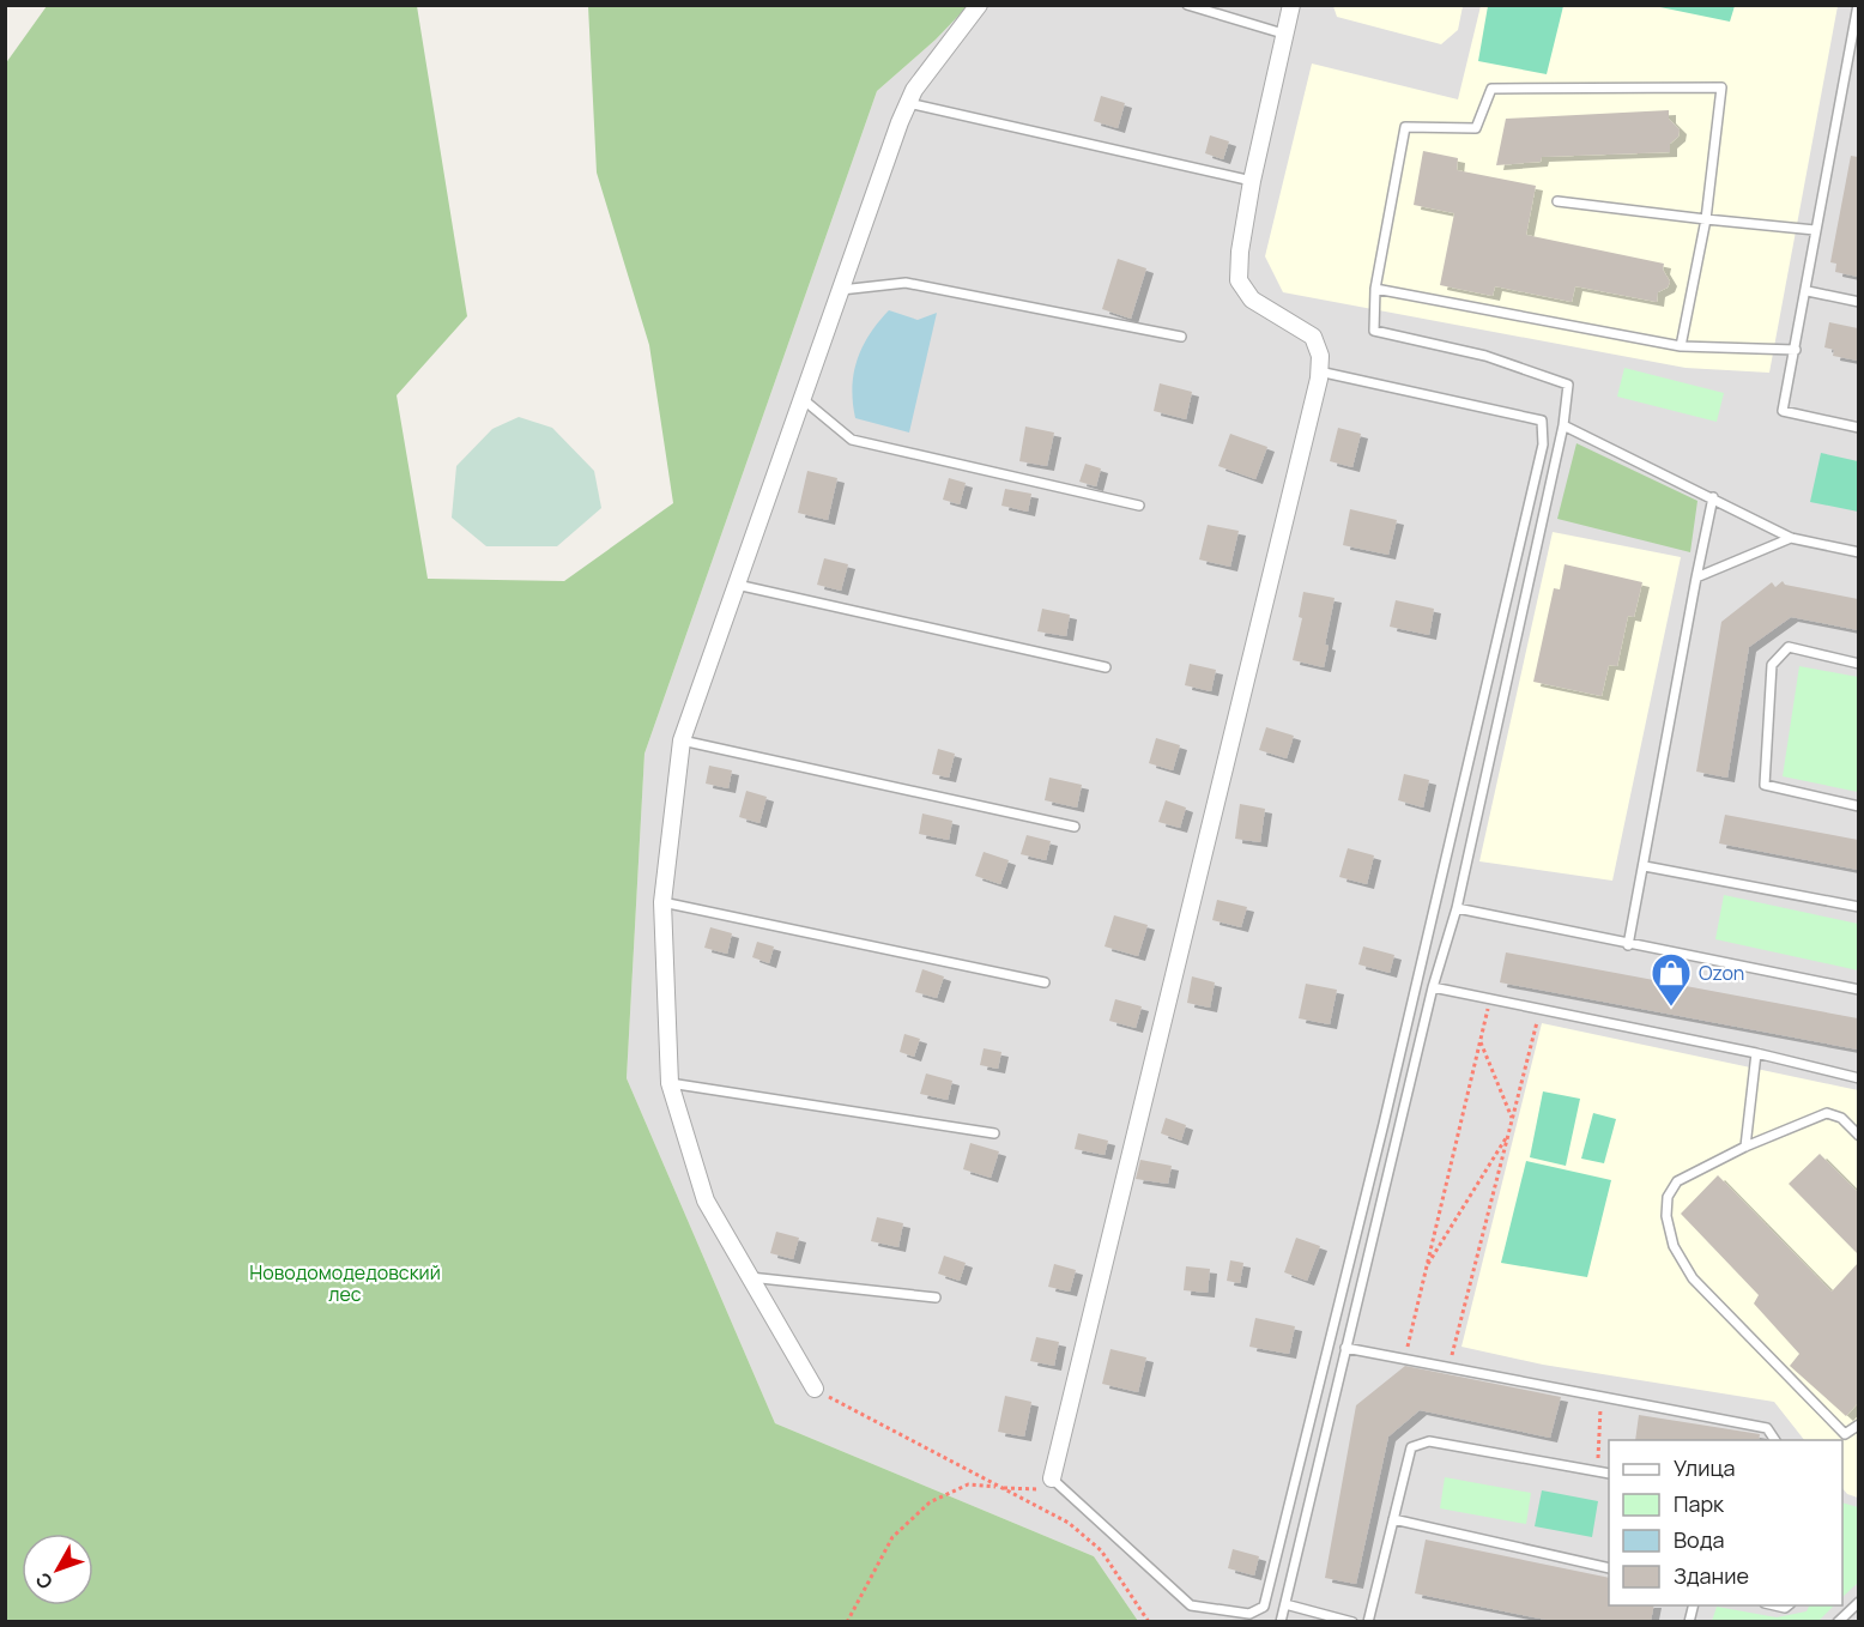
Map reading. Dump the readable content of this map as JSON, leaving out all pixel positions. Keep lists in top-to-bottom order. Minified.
{"parks":["Новодомодедовский лес"],"places":{"shop":["Ozon"]},"legend":["Улица","Парк","Вода","Здание"],"north":"bottom left"}
